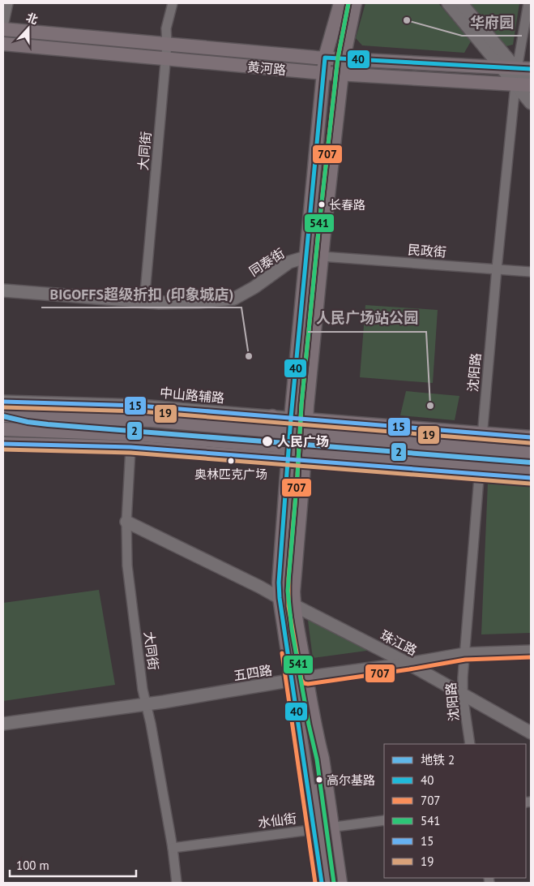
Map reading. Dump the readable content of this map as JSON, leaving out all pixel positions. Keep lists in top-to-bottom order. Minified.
{"streets":{"main road":["黄河路","同泰街","中山路辅路","珠江路","五四路"],"street":["大同街","民政街","沈阳路","水仙街"]},"crossings":[["黄河路","大同街"],["黄河路","沈阳路"],["大同街","同泰街"],["大同街","五四路"],["大同街","水仙街"],["民政街","同泰街"],["民政街","沈阳路"],["沈阳路","珠江路"],["沈阳路","五四路"],["珠江路","五四路"]],"places":["华府园","长春路","BIGOFFS超级折扣 (印象城店)","人民广场站公园","人民广场","奥林匹克广场","高尔基路"],"lines":["transit line 707","transit line 541","transit line 40","transit line 15","transit line 19","metro line 2"],"legend":["地铁 2","40","707","541","15","19"],"scale_bar":"100 m","north":"top"}
